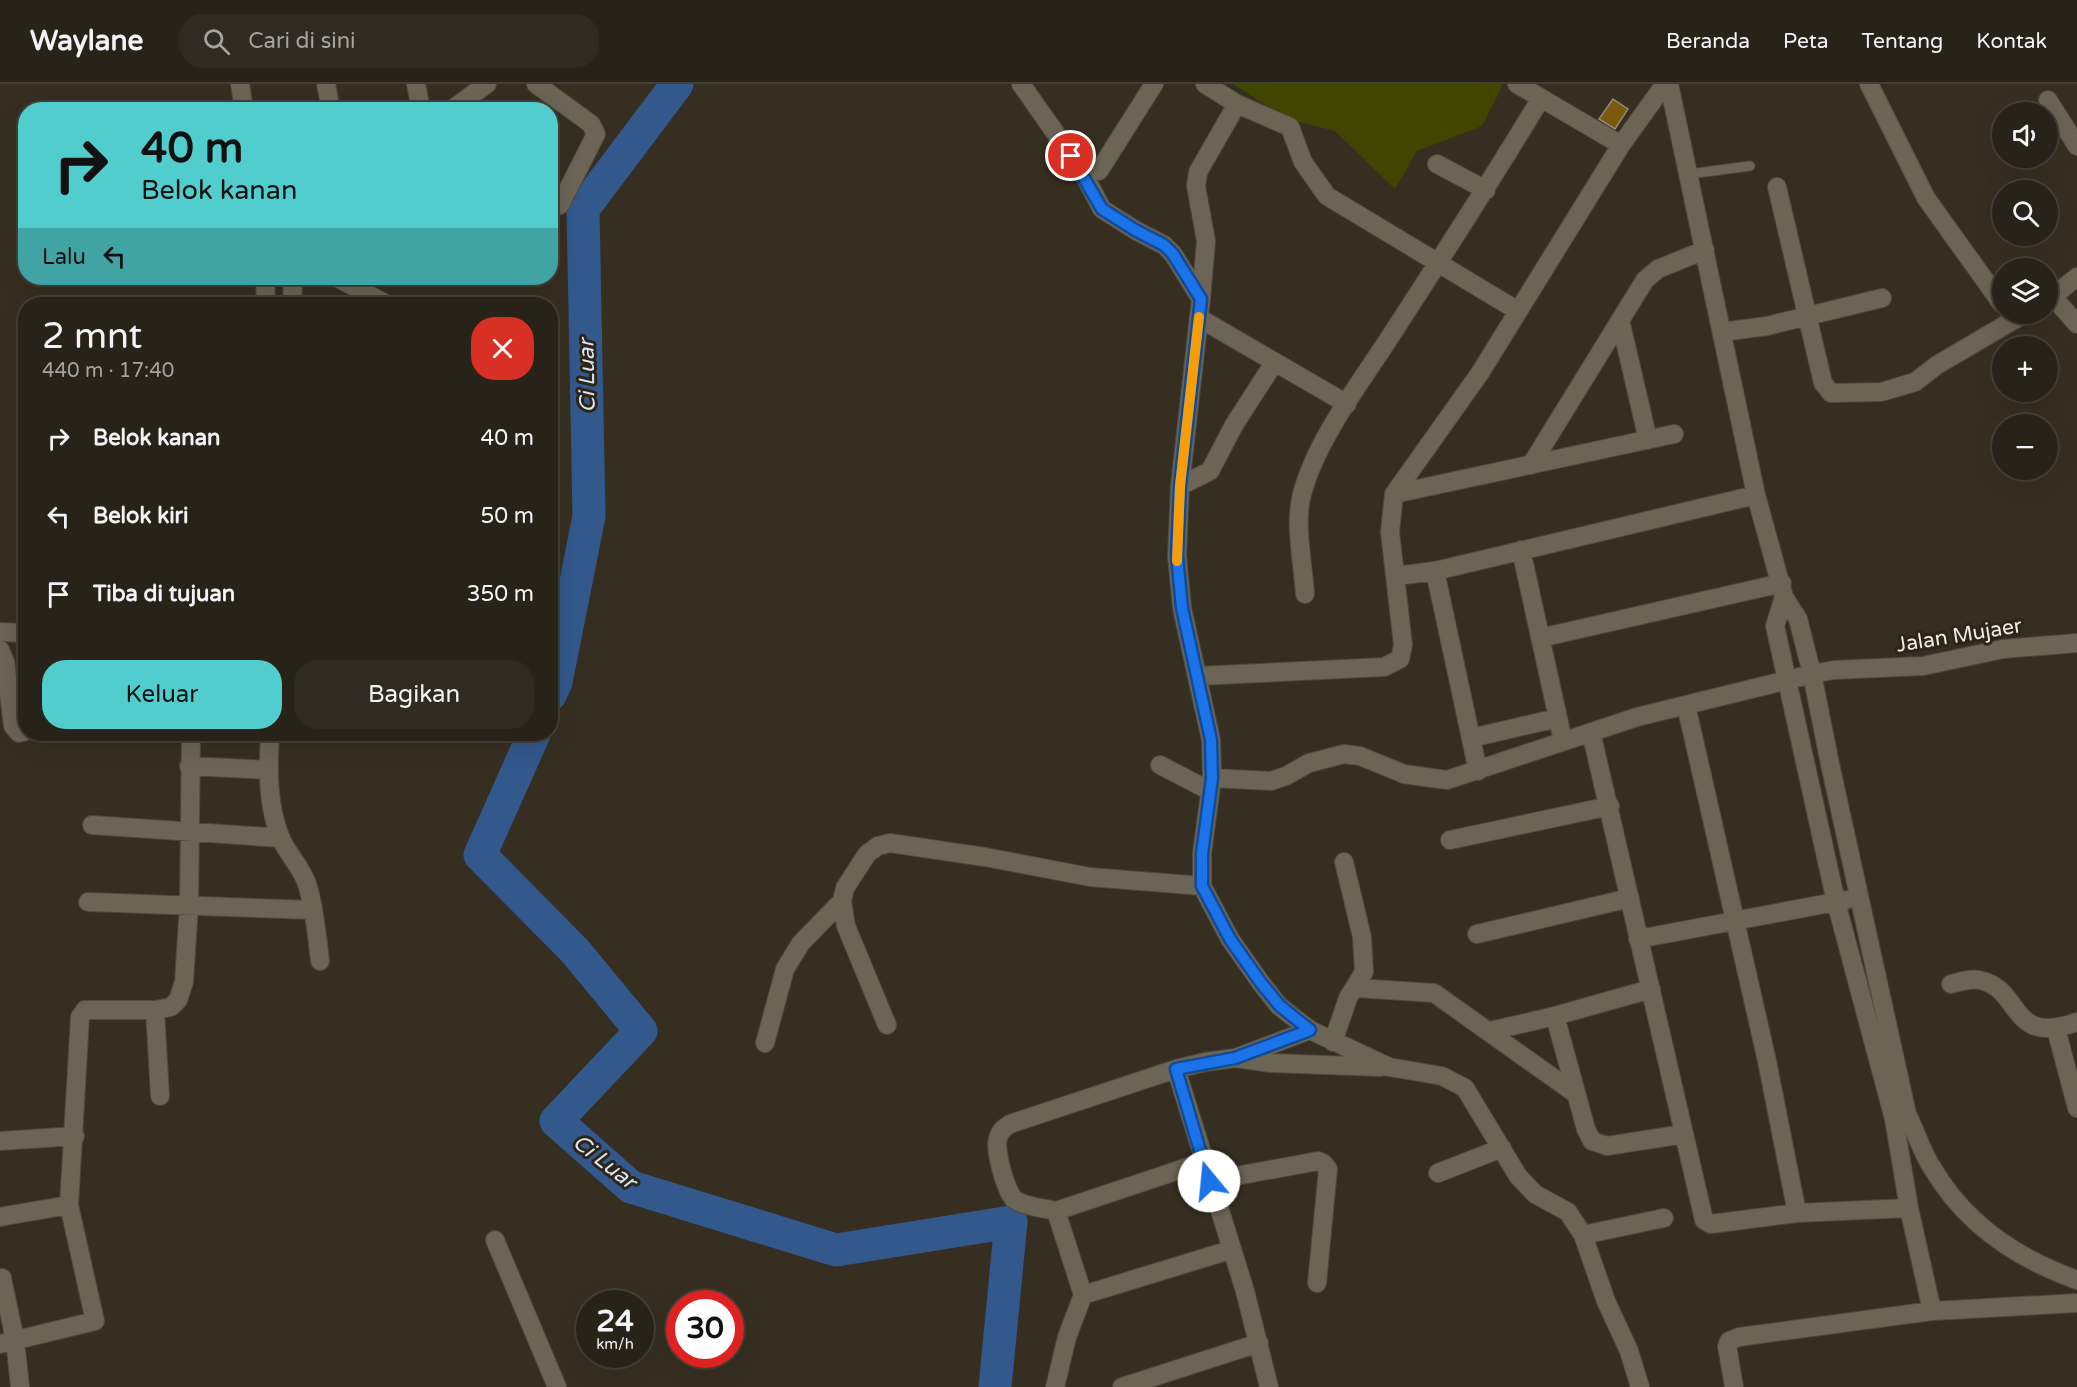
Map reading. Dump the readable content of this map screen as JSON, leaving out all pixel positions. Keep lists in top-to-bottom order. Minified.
{"streets":{"street":["Jalan Mujaer"]},"water":["Ci Luar"],"page":{"header":"Waylane","search":"Cari di sini","nav":["Beranda","Peta","Tentang","Kontak"],"map_buttons":["+","−"],"turn":["40 m","Belok kanan"],"then":"Lalu","heading":["2 mnt","440 m · 17:40"],"list":[{"name":"Belok kanan","value":"40 m"},{"name":"Belok kiri","value":"50 m"},{"name":"Tiba di tujuan","value":"350 m"}],"buttons":["Keluar","Bagikan"],"speed":"24 km/h","limit":"30"}}
